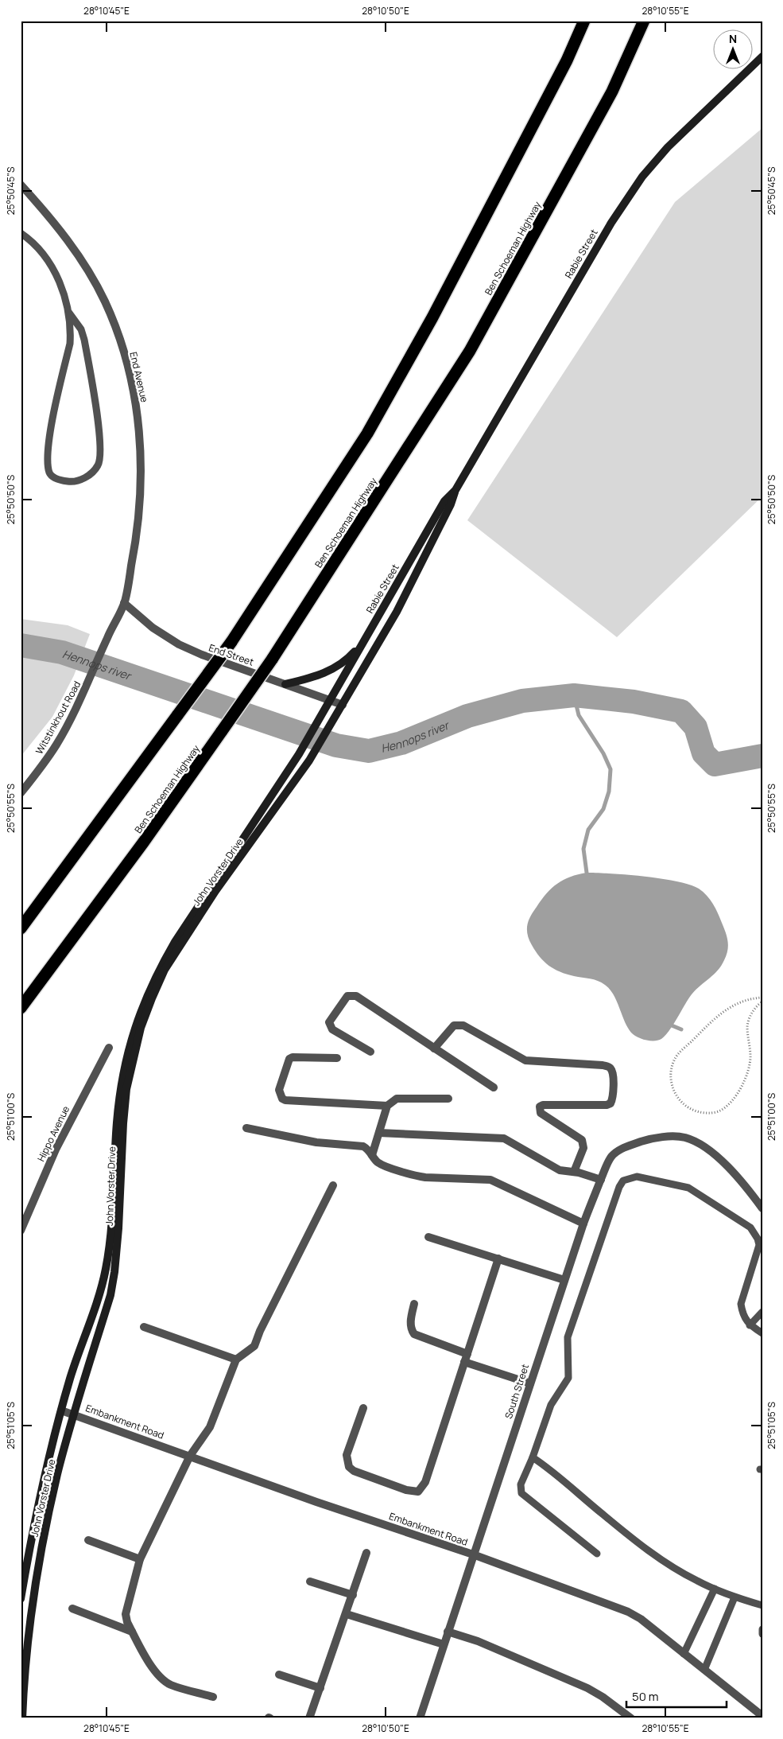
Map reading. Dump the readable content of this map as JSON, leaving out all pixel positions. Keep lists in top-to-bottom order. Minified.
{"streets":{"highway":["Ben Schoeman Highway"],"main road":["Rabie Street","John Vorster Drive"],"street":["End Avenue","End Street","Witstinkhout Road","Hippo Avenue","South Street","Embankment Road"]},"crossings":[["Rabie Street","End Street"],["Rabie Street","John Vorster Drive"],["End Avenue","End Street"],["End Avenue","Witstinkhout Road"],["End Street","Witstinkhout Road"],["End Street","John Vorster Drive"],["John Vorster Drive","Embankment Road"],["South Street","Embankment Road"]],"water":["Hennops river"],"scale_bar":"50 m","north":"top","coordinates":["28°10'45\"E","28°10'50\"E","28°10'55\"E","25°50'45\"S","25°50'50\"S","25°50'55\"S","25°51'00\"S","25°51'05\"S"]}
